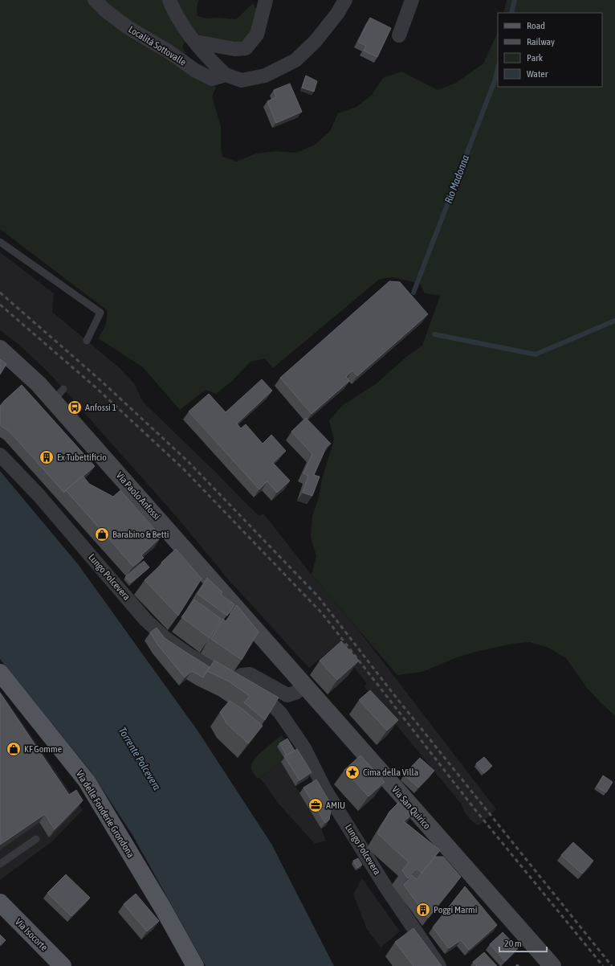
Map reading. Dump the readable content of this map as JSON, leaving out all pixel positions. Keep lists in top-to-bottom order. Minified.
{"streets":{"main road":["Via Paolo Anfossi","Via San Quirico","Via delle Fonderie Grondona","Via Isocorte"],"street":["Località Sottovalle","Lungo Polcevera"]},"crossings":[["Via Paolo Anfossi","Via San Quirico"]],"water":["Rio Madonna","Torrente Polcevera"],"places":{"bus stop":["Anfossi 1"],"building":["Ex Tubettificio","Poggi Marmi"],"shop":["Barabino & Betti","KF Gomme"],"place":["Cima della Villa"],"office":["AMIU"]},"legend":["Road","Railway","Park","Water"],"scale_bar":"20 m"}
